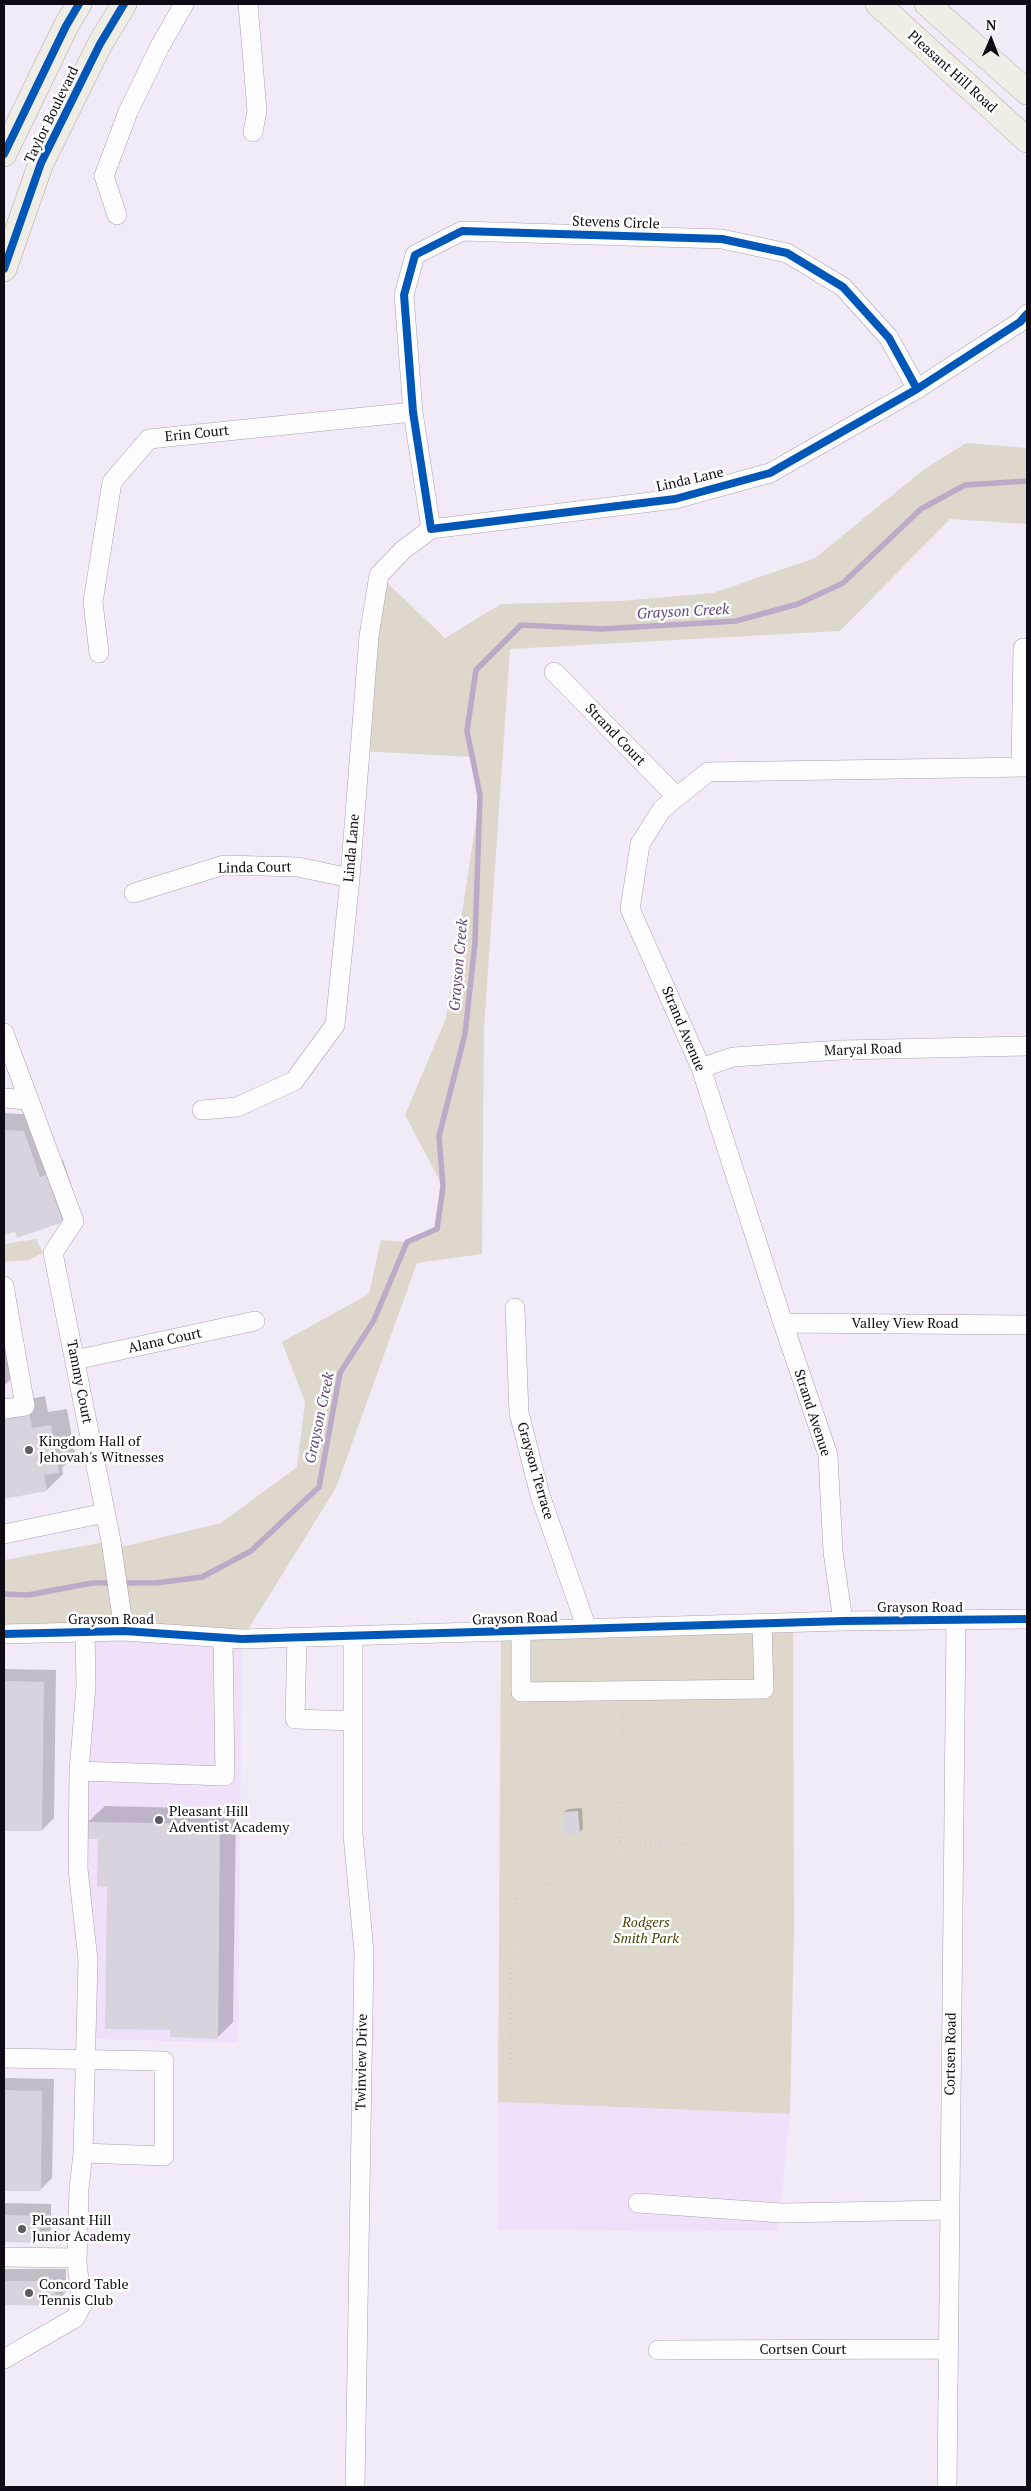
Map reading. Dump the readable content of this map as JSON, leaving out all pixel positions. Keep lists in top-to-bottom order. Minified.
{"streets":{"main road":["Pleasant Hill Road","Taylor Boulevard"],"street":["Stevens Circle","Erin Court","Linda Lane","Strand Court","Linda Court","Strand Avenue","Maryal Road","Valley View Road","Alana Court","Tammy Court","Grayson Terrace","Grayson Road","Cortsen Road","Twinview Drive","Cortsen Court"]},"crossings":[["Stevens Circle","Erin Court"],["Stevens Circle","Linda Lane"],["Linda Lane","Linda Court"],["Strand Court","Strand Avenue"],["Strand Avenue","Maryal Road"],["Strand Avenue","Valley View Road"],["Strand Avenue","Grayson Road"],["Alana Court","Tammy Court"],["Tammy Court","Grayson Road"],["Grayson Terrace","Grayson Road"],["Grayson Road","Cortsen Road"],["Grayson Road","Twinview Drive"],["Cortsen Road","Cortsen Court"]],"water":["Grayson Creek"],"parks":["Rodgers Smith Park"],"places":["Kingdom Hall of Jehovah's Witnesses","Pleasant Hill Adventist Academy","Pleasant Hill Junior Academy","Concord Table Tennis Club"],"north":"top"}
